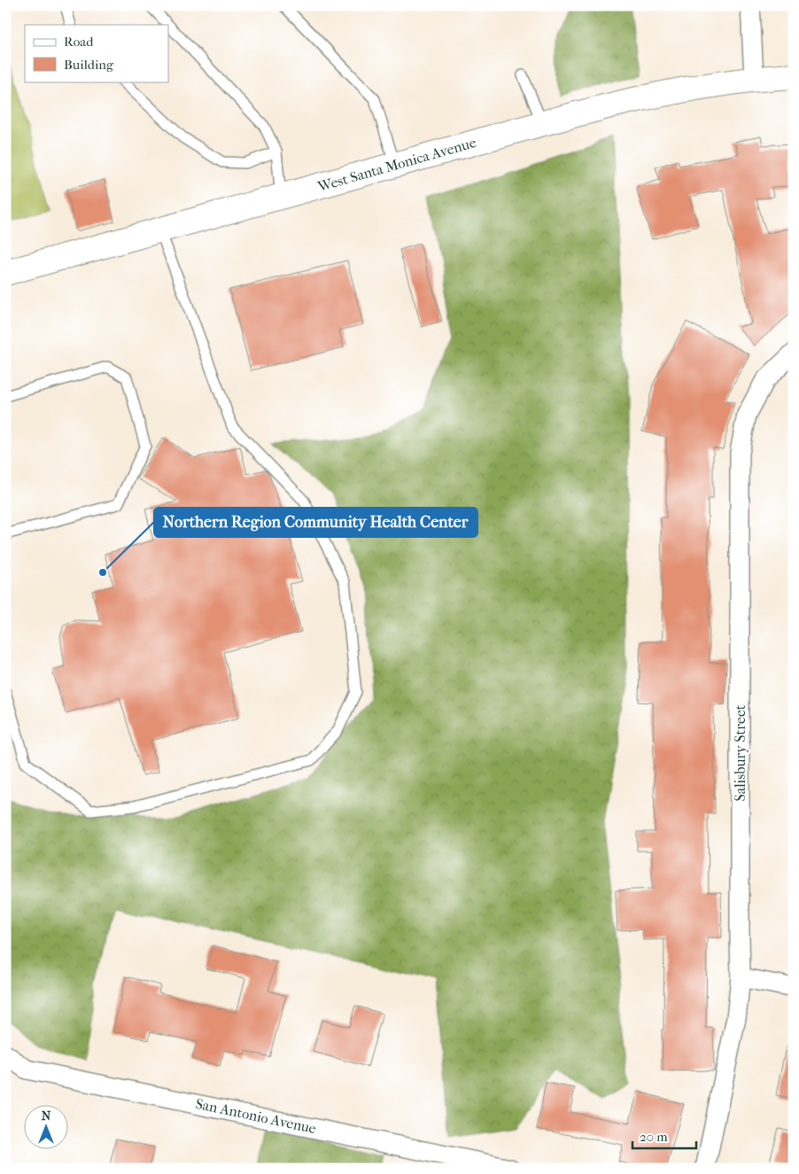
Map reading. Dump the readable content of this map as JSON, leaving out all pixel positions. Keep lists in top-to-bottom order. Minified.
{"streets":{"main road":["West Santa Monica Avenue"],"street":["Salisbury Street","San Antonio Avenue"]},"places":["Northern Region Community Health Center"],"legend":["Road","Building"],"scale_bar":"20 m","north":"top"}
